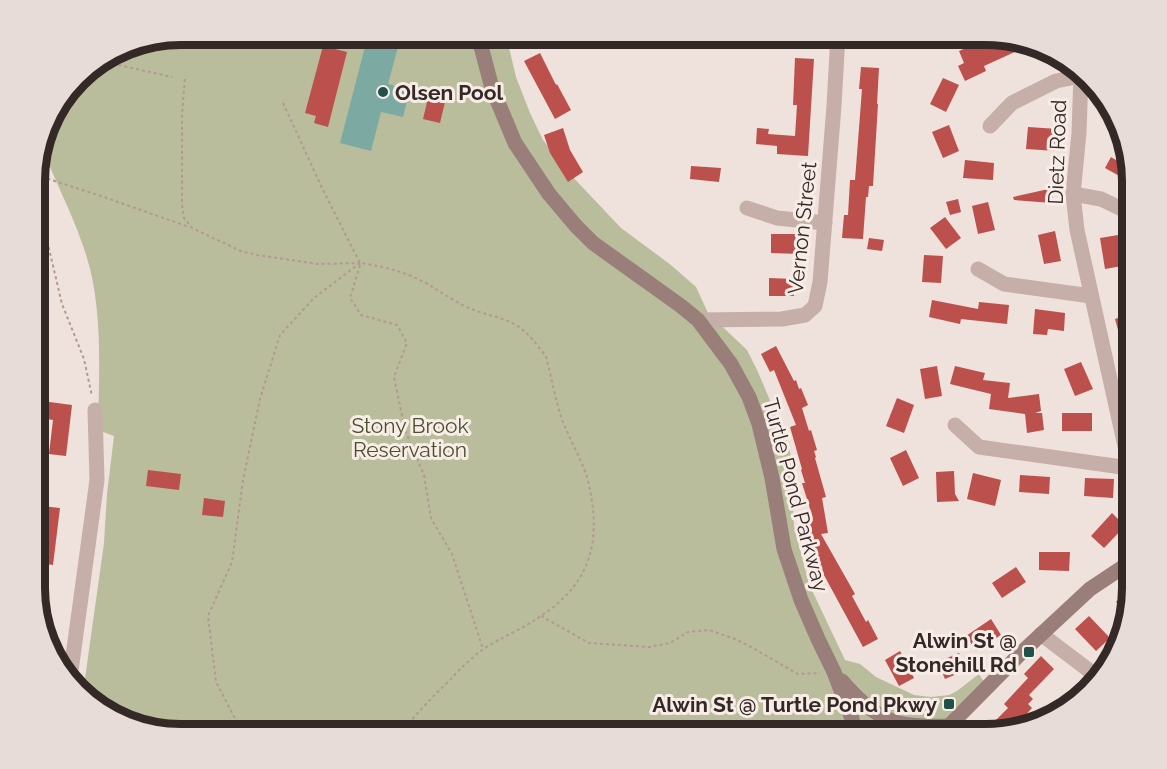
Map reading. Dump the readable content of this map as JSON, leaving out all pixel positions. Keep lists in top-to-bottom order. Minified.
{"streets":{"main road":["Turtle Pond Parkway"],"street":["Dietz Road","Vernon Street"]},"crossings":[["Vernon Street","Turtle Pond Parkway"]],"parks":["Stony Brook Reservation"],"places":{"other":["Olsen Pool"],"transit":["Alwin St @ Stonehill Rd","Alwin St @ Turtle Pond Pkwy"]}}
